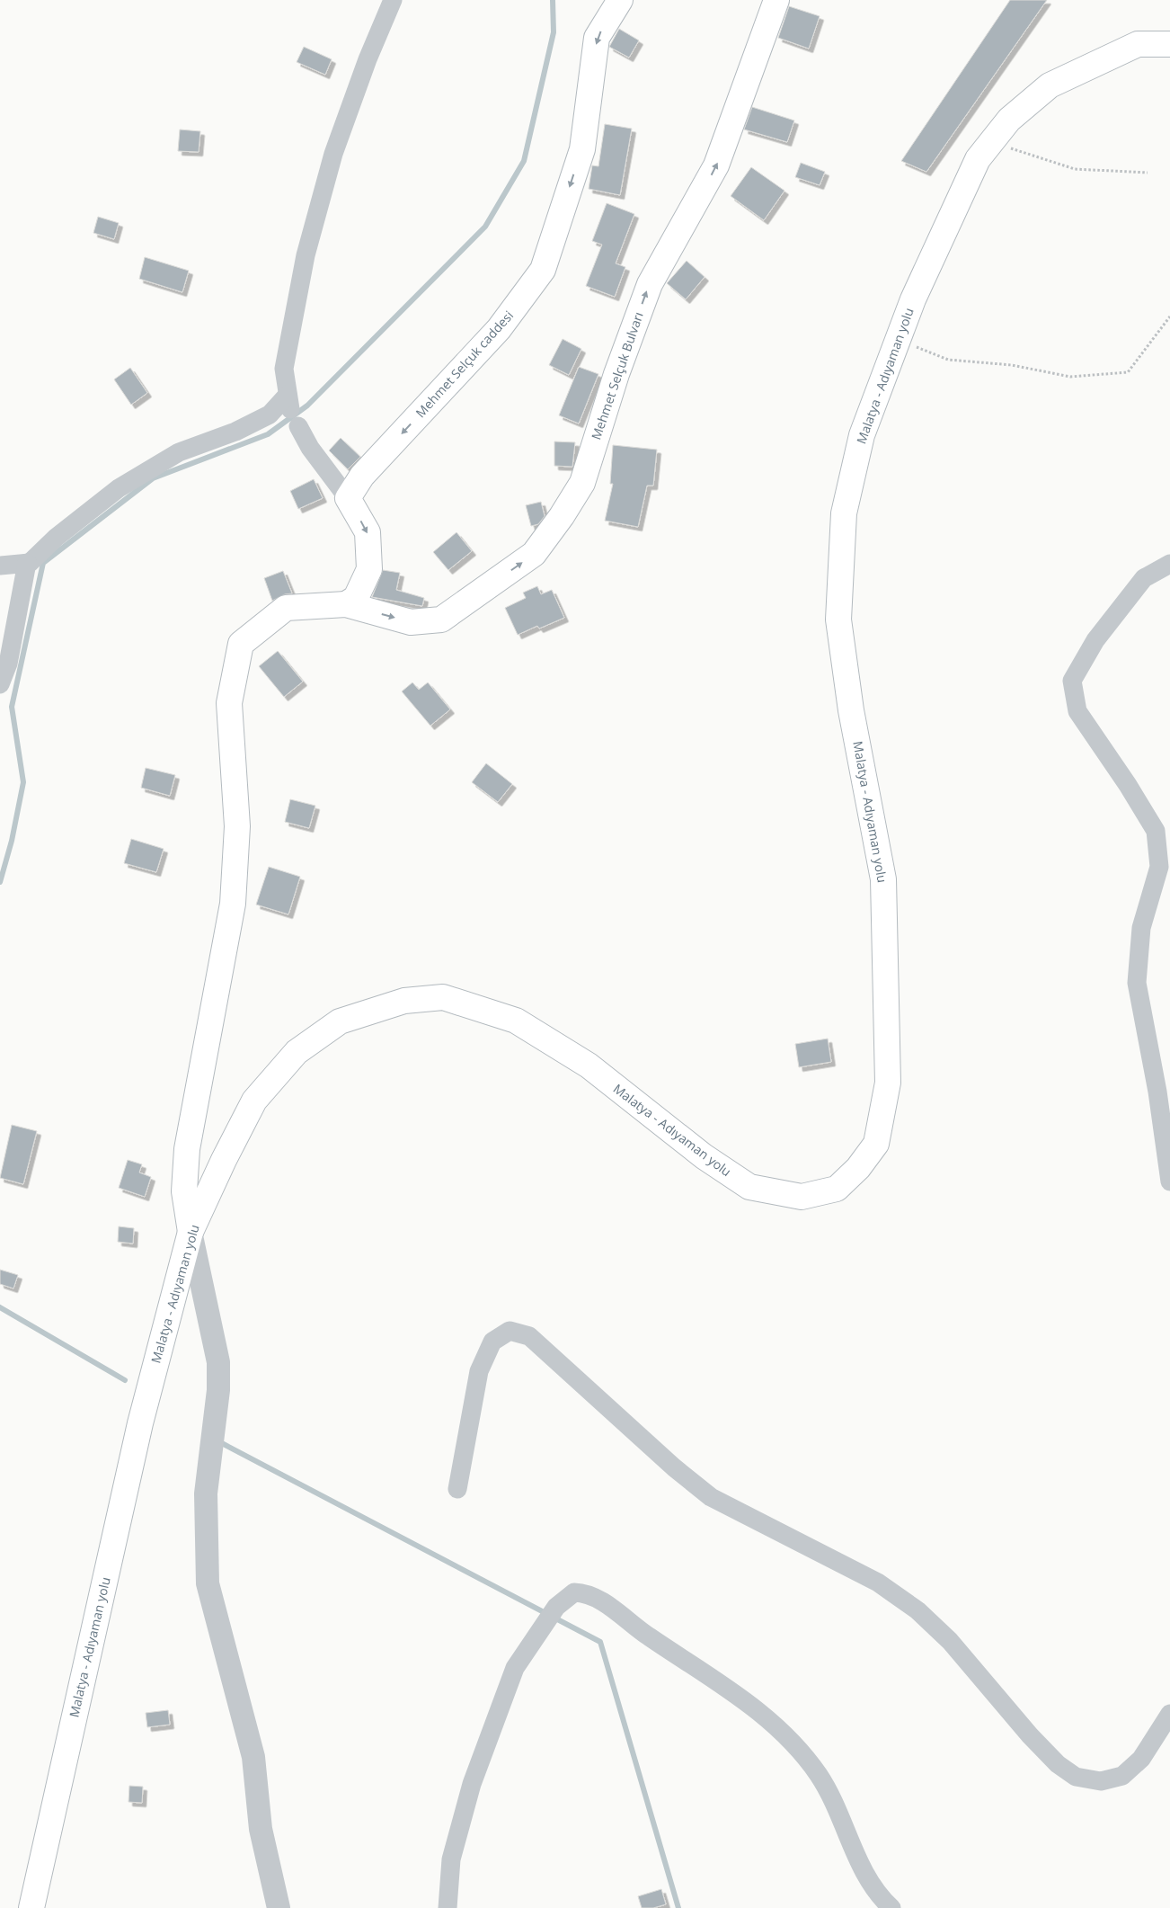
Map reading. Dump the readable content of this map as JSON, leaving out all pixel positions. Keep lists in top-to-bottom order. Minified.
{"streets":{"main road":["Mehmet Selçuk caddesi","Mehmet Selçuk Bulvarı","Malatya - Adıyaman yolu"]},"crossings":[["Mehmet Selçuk Bulvarı","Malatya - Adıyaman yolu"]],"one_way":["Mehmet Selçuk caddesi","Mehmet Selçuk Bulvarı"]}
